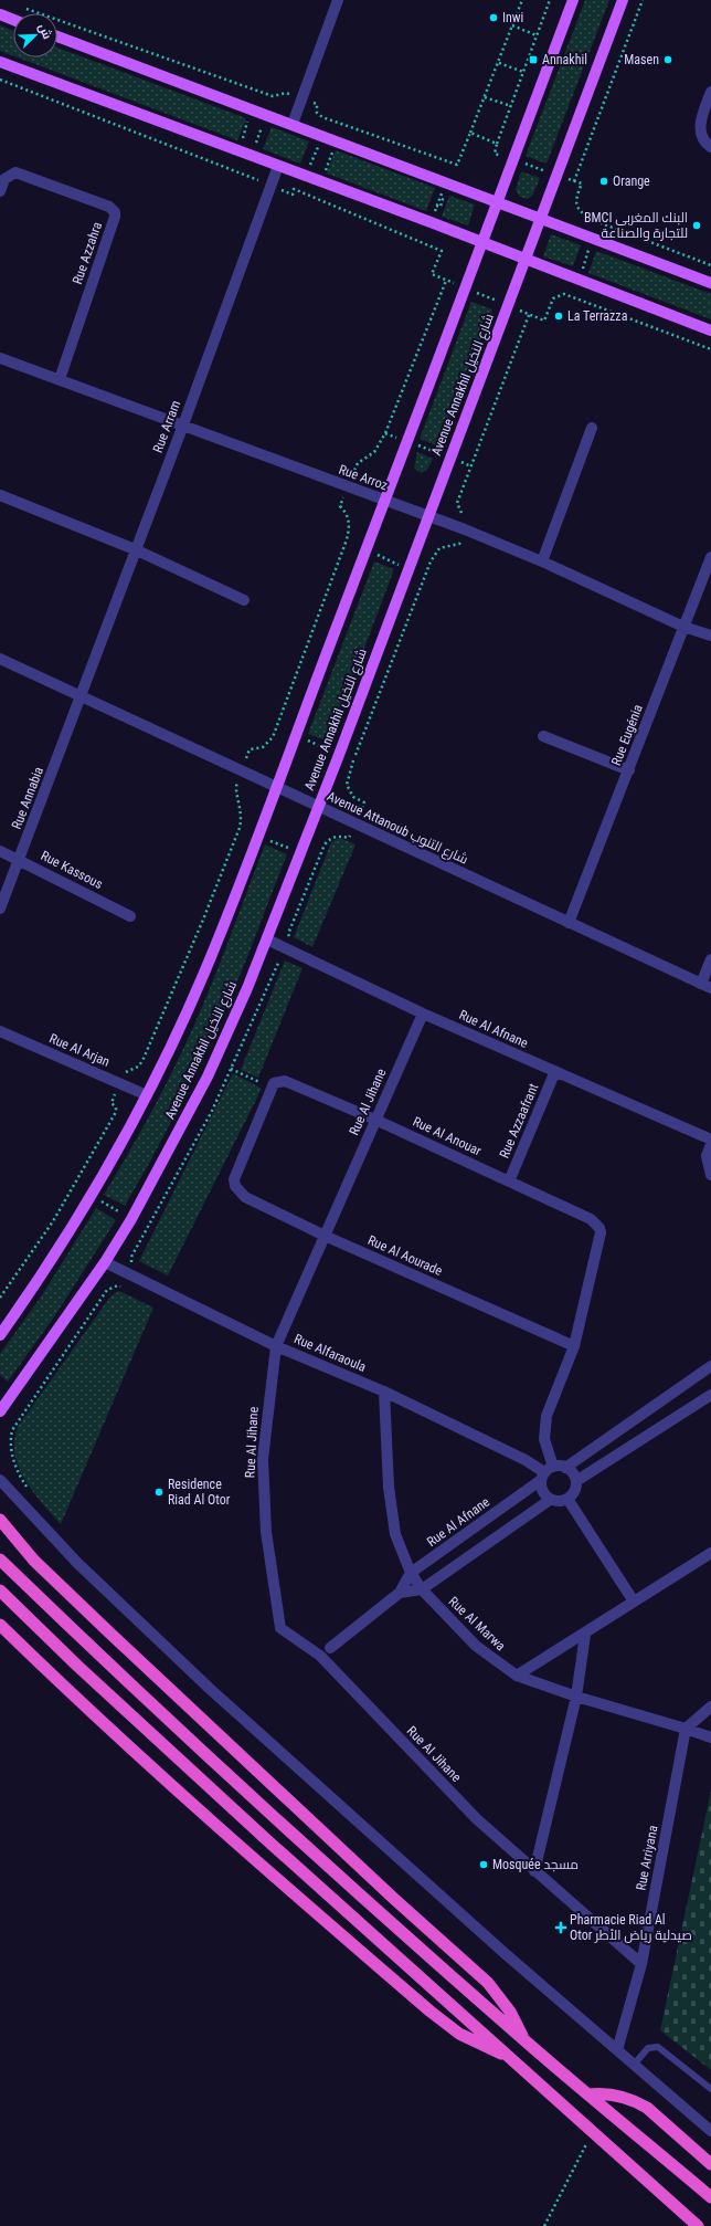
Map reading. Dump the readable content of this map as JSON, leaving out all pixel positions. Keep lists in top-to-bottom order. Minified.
{"streets":{"main road":["Avenue Annakhil شارع النخيل"],"street":["Rue Azzahra","Rue Arram","Rue Arroz","Rue Eugénia","Rue Annabia","Avenue Attanoub شارع التنوب","Rue Kassous","Rue Al Afnane","Rue Al Arjan","Rue Al Jihane","Rue Azzaafrant","Rue Al Anouar","Rue Al Aourade","Rue Alfaraoula","Rue Al Marwa","Rue Arriyana"]},"crossings":[["Rue Azzahra","Rue Arroz"],["Avenue Annakhil شارع النخيل","Rue Arroz"],["Avenue Annakhil شارع النخيل","Avenue Attanoub شارع التنوب"],["Avenue Annakhil شارع النخيل","Rue Al Afnane"],["Avenue Annakhil شارع النخيل","Rue Alfaraoula"],["Rue Arram","Rue Arroz"],["Rue Arram","Rue Annabia"],["Rue Arram","Avenue Attanoub شارع التنوب"],["Rue Arroz","Rue Eugénia"],["Rue Eugénia","Avenue Attanoub شارع التنوب"],["Rue Annabia","Avenue Attanoub شارع التنوب"],["Rue Annabia","Rue Kassous"],["Rue Al Afnane","Rue Al Jihane"],["Rue Al Afnane","Rue Azzaafrant"],["Rue Al Afnane","Rue Alfaraoula"],["Rue Al Afnane","Rue Al Marwa"],["Rue Al Jihane","Rue Al Anouar"],["Rue Al Jihane","Rue Al Aourade"],["Rue Al Jihane","Rue Alfaraoula"],["Rue Al Jihane","Rue Arriyana"],["Rue Azzaafrant","Rue Al Anouar"],["Rue Al Anouar","Rue Al Aourade"],["Rue Alfaraoula","Rue Al Marwa"],["Rue Al Marwa","Rue Arriyana"]],"places":{"other":["Inwi","Masen","Orange","BMCI البنك المغربي للتجارة والصناعة","La Terrazza","Residence Riad Al Otor","Mosquée مسجد"],"transit":["Annakhil"],"health":["Pharmacie Riad Al Otor صيدلية رياض الأطر"]},"north":"top right"}
